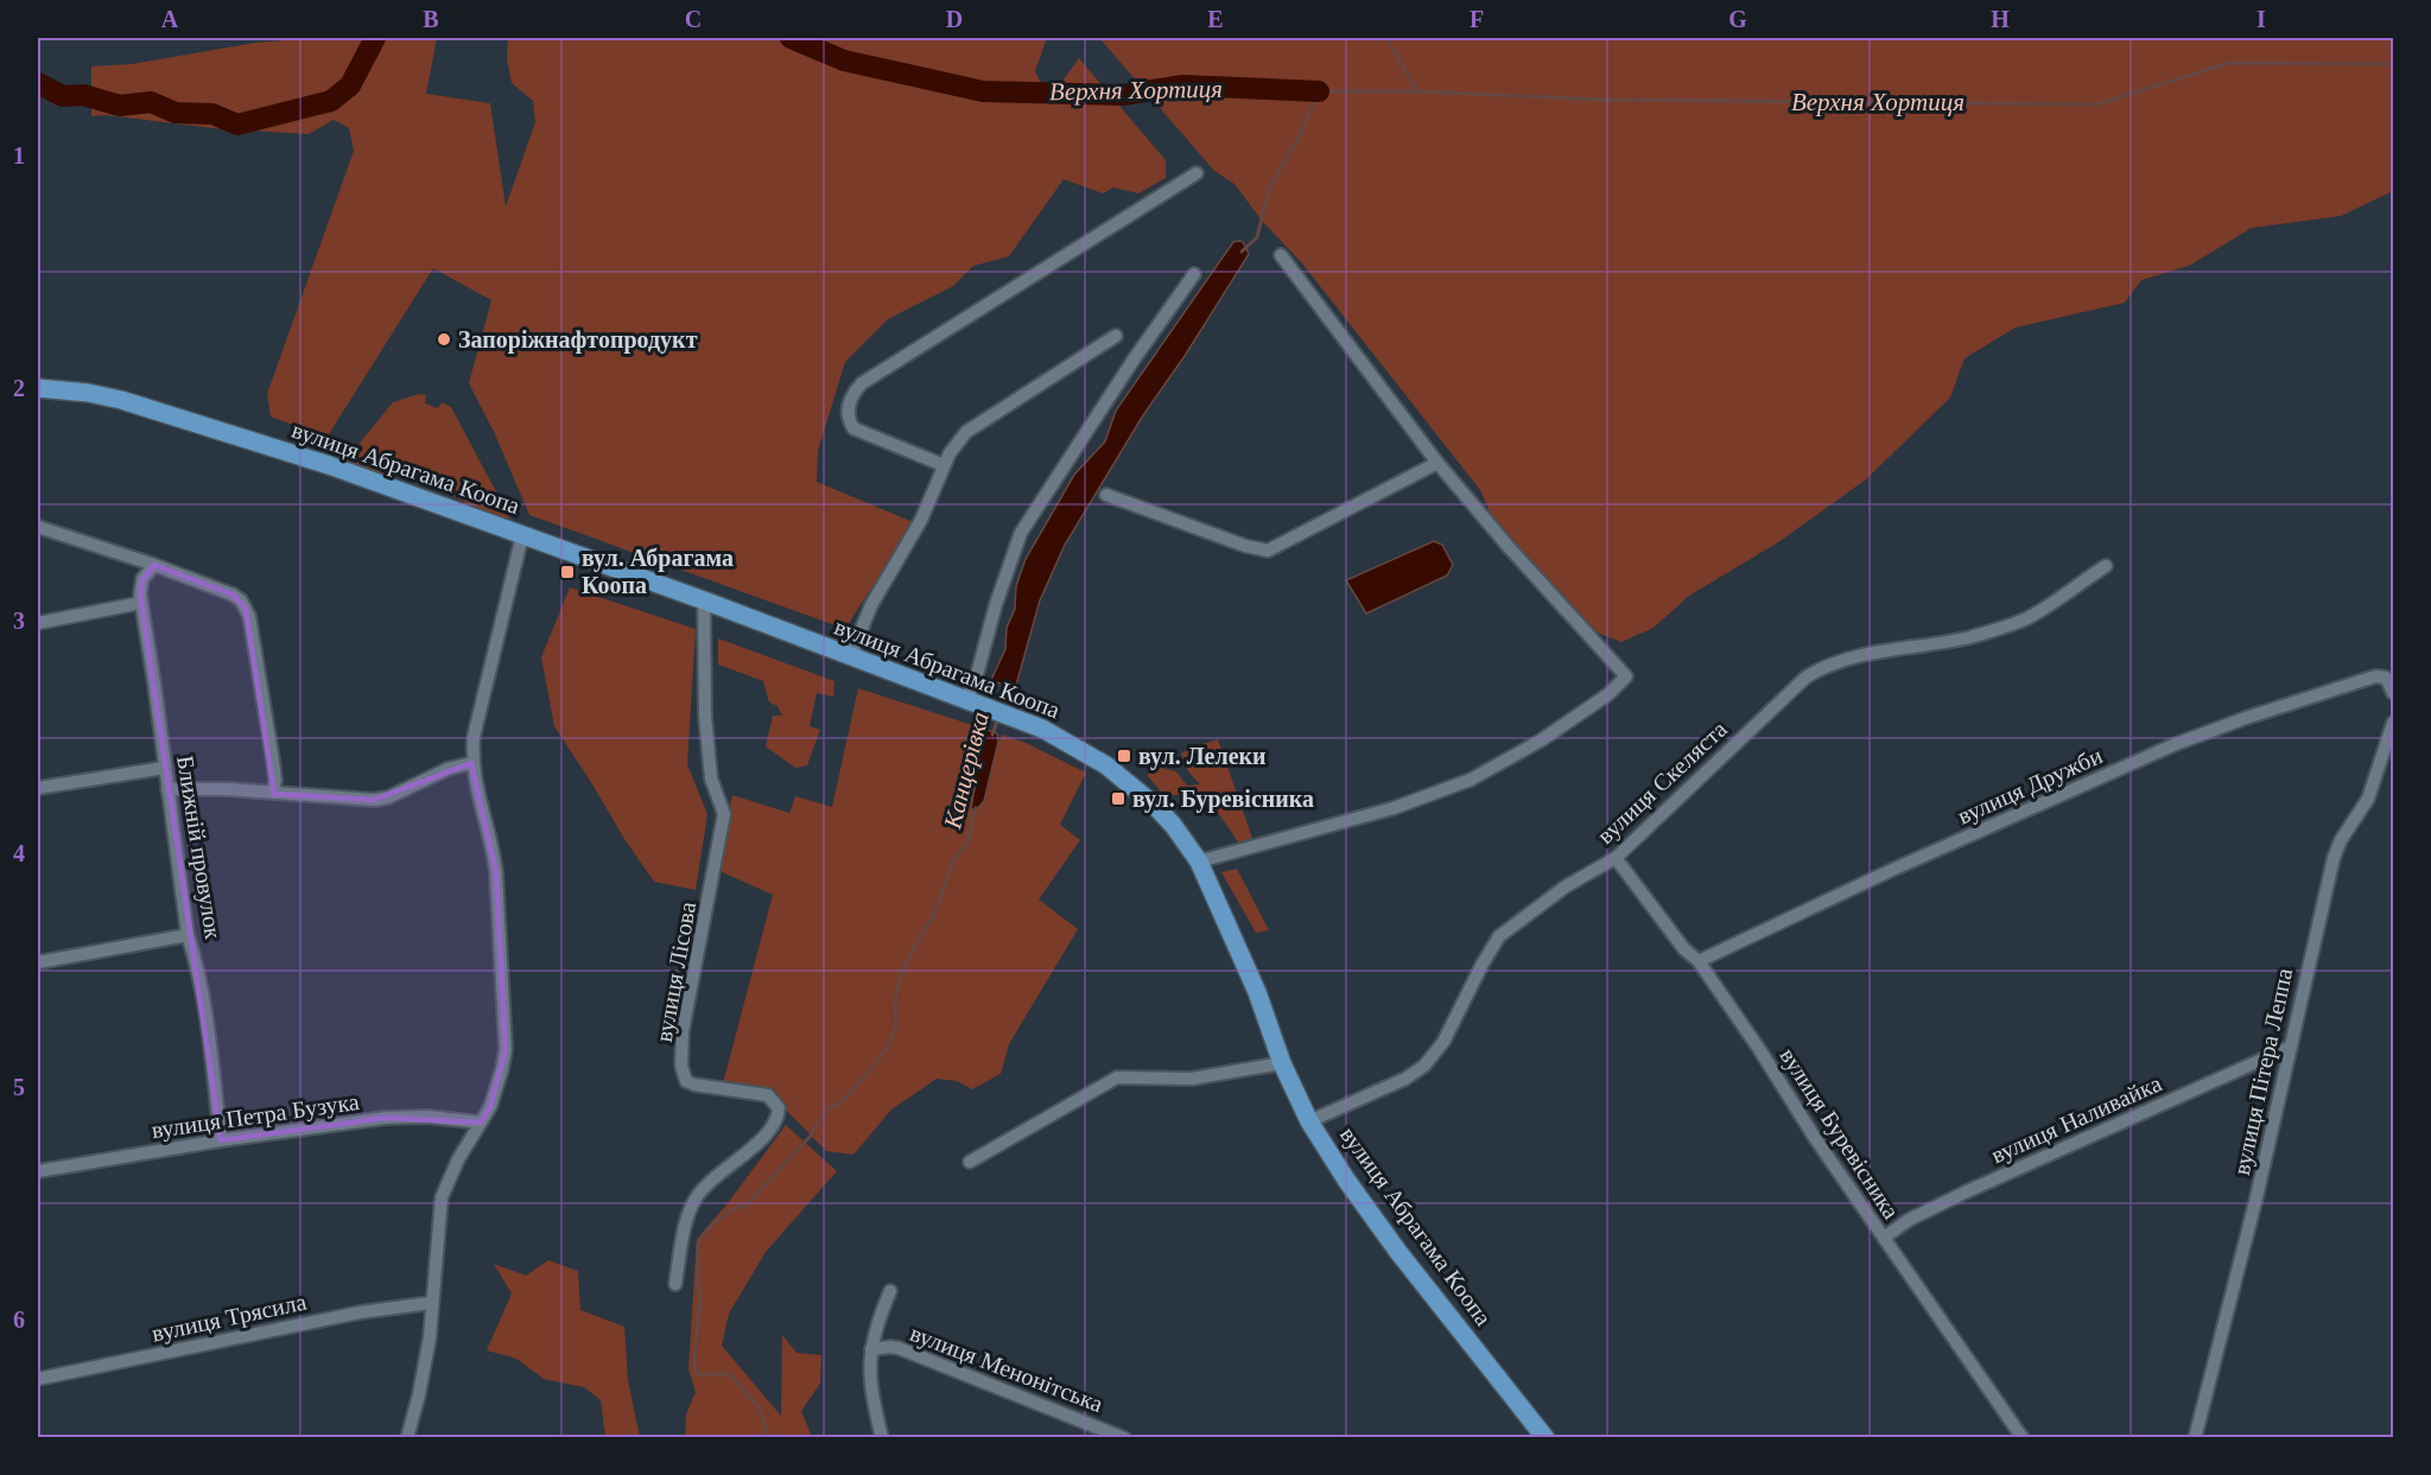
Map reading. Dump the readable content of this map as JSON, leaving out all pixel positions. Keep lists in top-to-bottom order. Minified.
{"streets":{"main road":["вулиця Абрагама Коопа"],"street":["вулиця Скеляста","вулиця Дружби","Ближній провулок","вулиця Лісова","вулиця Пітера Леппа","вулиця Петра Бузука","вулиця Наливайка","вулиця Буревісника","вулиця Трясила","вулиця Менонітська"]},"crossings":[["вулиця Абрагама Коопа","вулиця Скеляста"],["вулиця Абрагама Коопа","вулиця Лісова"],["вулиця Скеляста","вулиця Буревісника"],["вулиця Дружби","вулиця Буревісника"],["Ближній провулок","вулиця Петра Бузука"],["вулиця Пітера Леппа","вулиця Наливайка"],["вулиця Наливайка","вулиця Буревісника"]],"water":["Верхня Хортиця","Канцерівка"],"places":{"other":["Запоріжнафтопродукт"],"transit":["вул. Абрагама Коопа","вул. Лелеки","вул. Буревісника"]},"grid":{"columns":["A","B","C","D","E","F","G","H","I"],"rows":["1","2","3","4","5","6"]}}
